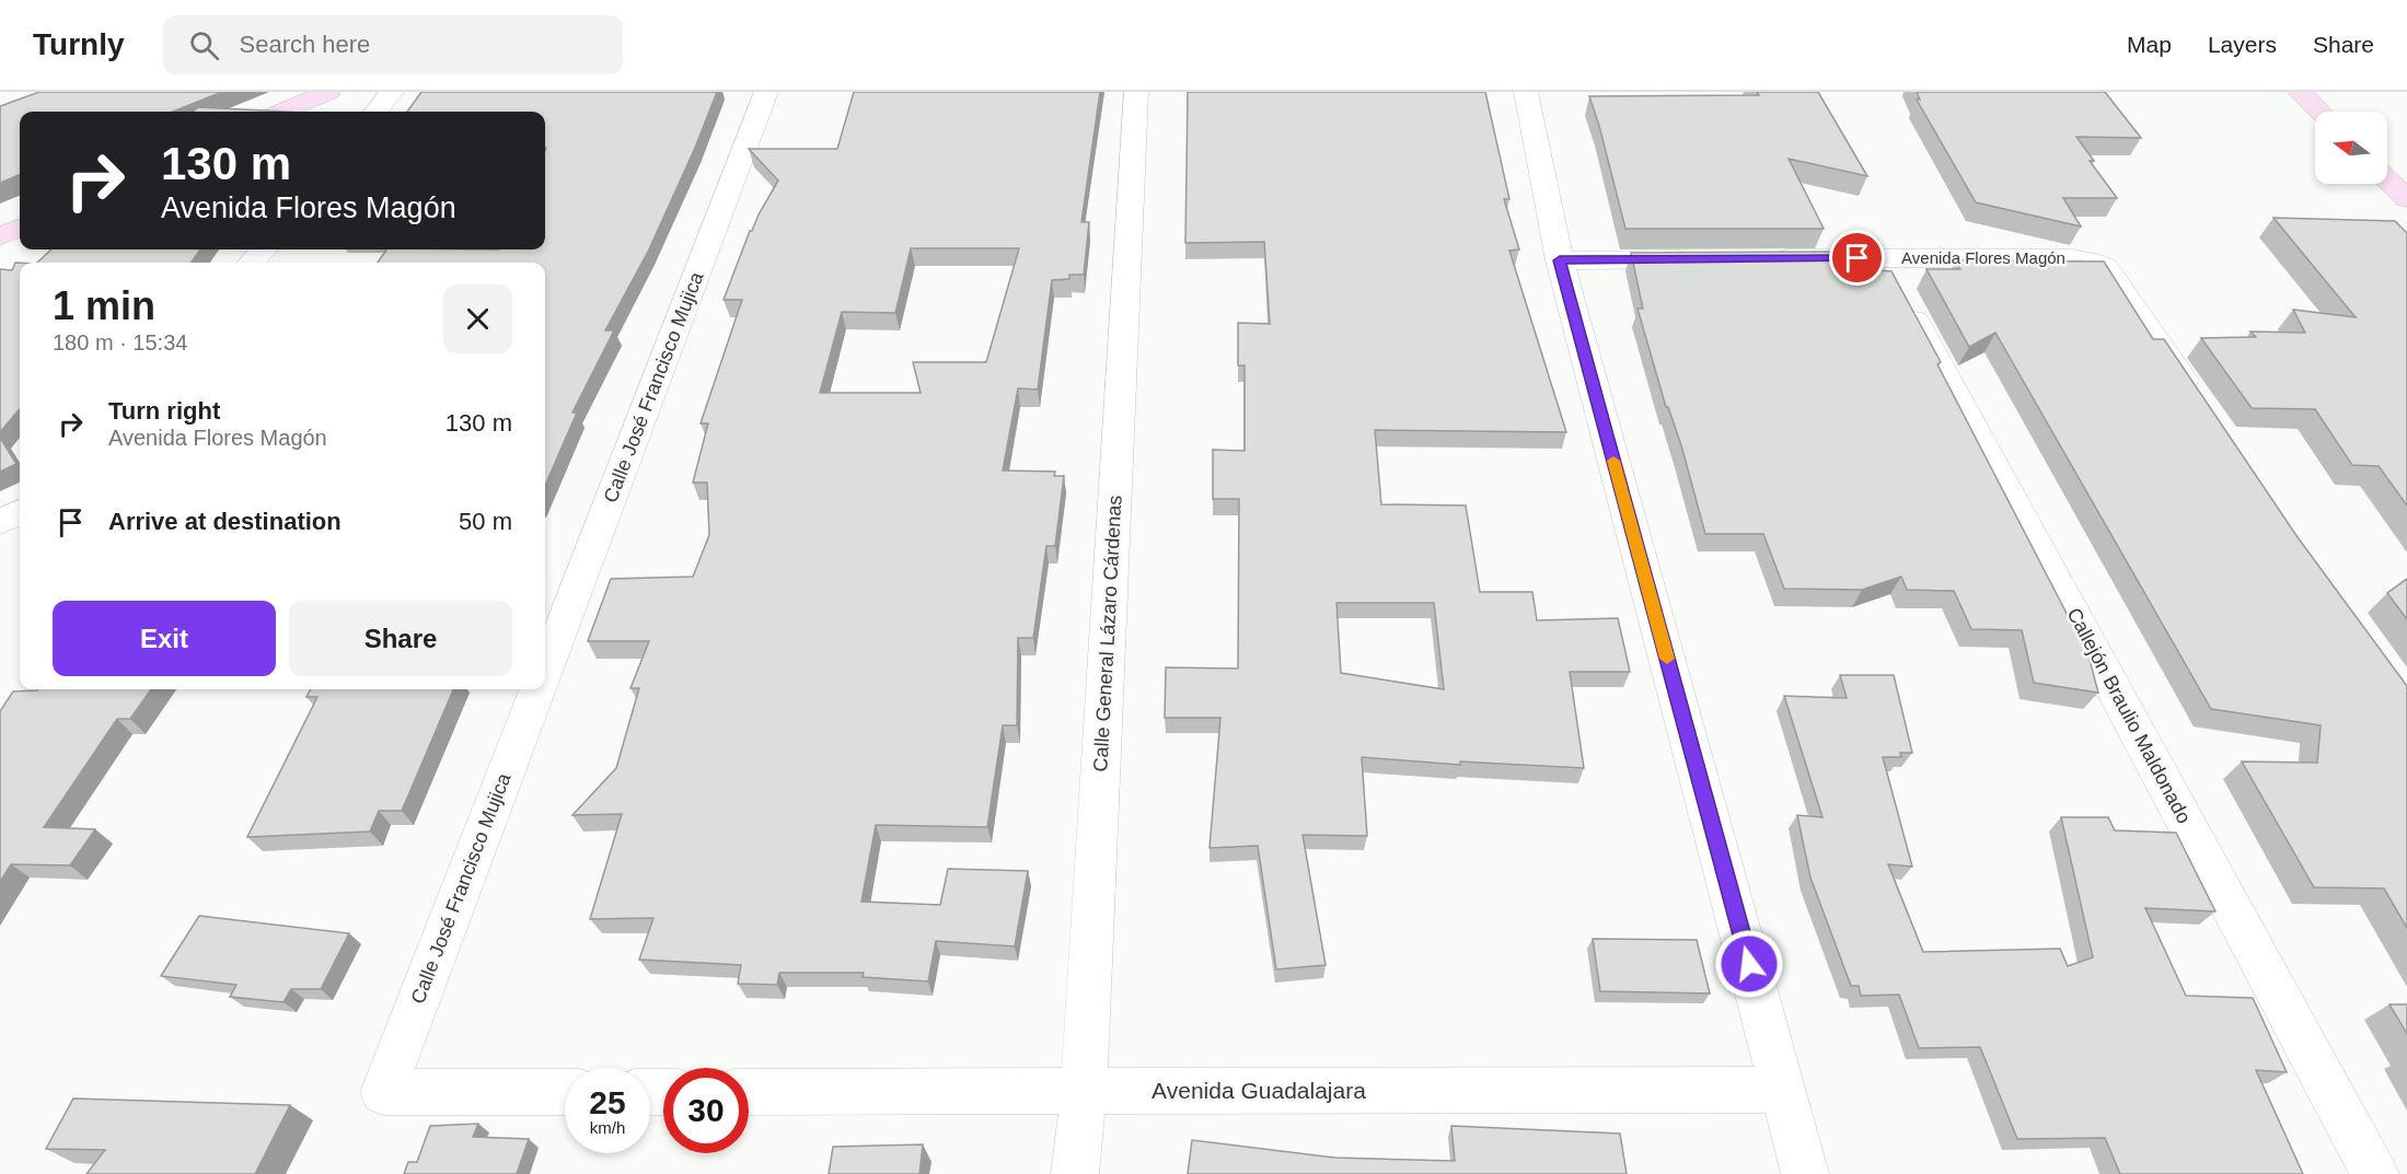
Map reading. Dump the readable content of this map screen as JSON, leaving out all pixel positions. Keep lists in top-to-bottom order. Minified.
{"streets":{"street":["Avenida Flores Magón","Calle José Francisco Mujica","Calle General Lázaro Cárdenas","Callejón Braulio Maldonado","Avenida Guadalajara"]},"crossings":[["Avenida Flores Magón","Callejón Braulio Maldonado"],["Calle General Lázaro Cárdenas","Avenida Guadalajara"]],"north":"left","page":{"header":"Turnly","search":"Search here","nav":["Map","Layers","Share"],"turn":["130 m","Avenida Flores Magón"],"heading":["1 min","180 m · 15:34"],"list":[{"name":"Turn right","note":"Avenida Flores Magón","value":"130 m"},{"name":"Arrive at destination","value":"50 m"}],"buttons":["Exit","Share"],"speed":"25 km/h","limit":"30"}}
